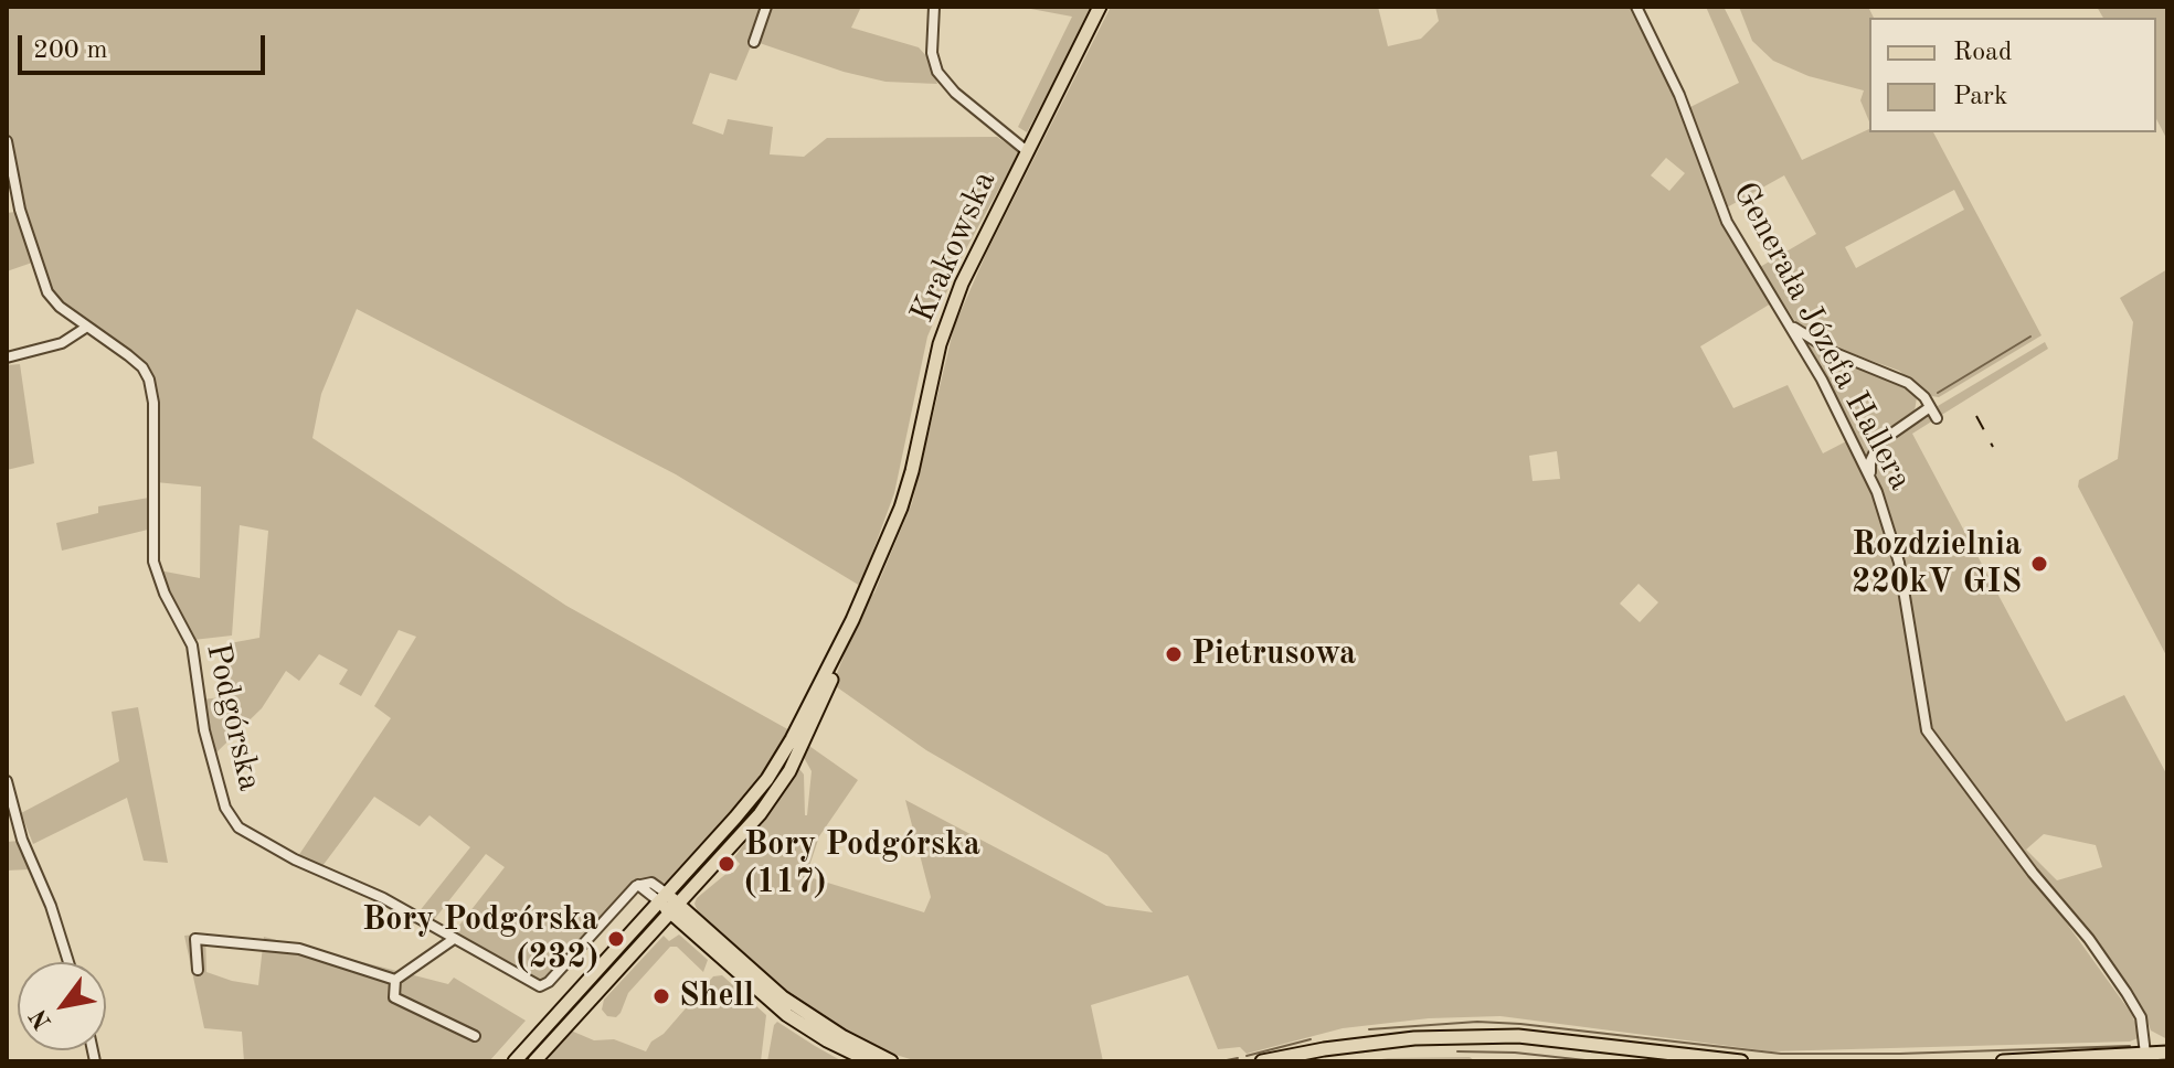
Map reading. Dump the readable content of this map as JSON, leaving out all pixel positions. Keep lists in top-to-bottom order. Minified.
{"streets":{"main road":["Krakowska"],"street":["Generała Józefa Hallera","Podgórska"]},"crossings":[["Krakowska","Podgórska"]],"places":["Rozdzielnia 220kV GIS","Pietrusowa","Bory Podgórska (117)","Bory Podgórska (232)","Shell"],"legend":["Road","Park"],"scale_bar":"200 m","north":"bottom left"}
